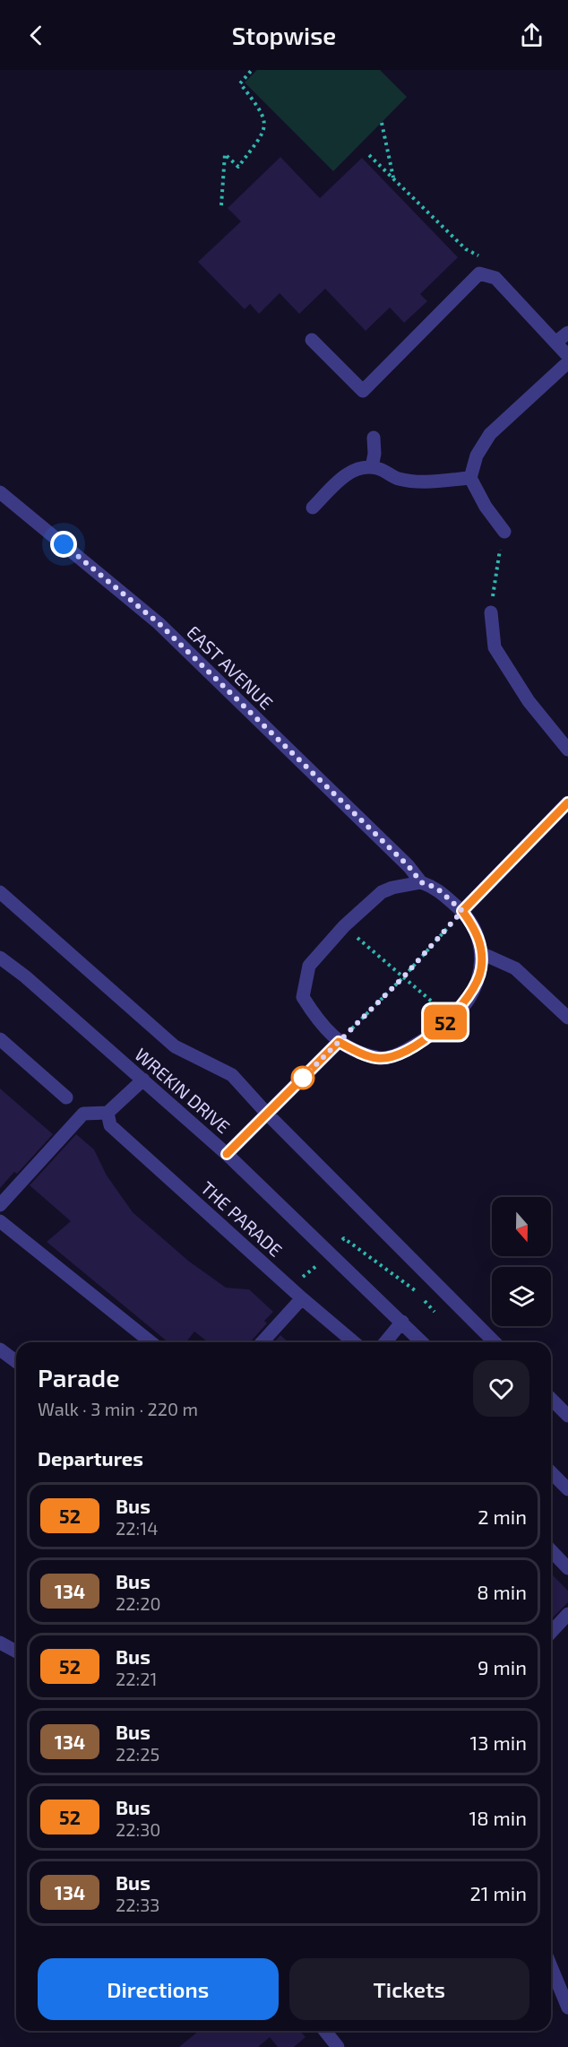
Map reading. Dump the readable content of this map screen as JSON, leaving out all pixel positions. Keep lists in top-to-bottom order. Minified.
{"streets":{"street":["EAST AVENUE","WREKIN DRIVE","THE PARADE"]},"lines":["bus line 52"],"north":"bottom","page":{"header":"Stopwise","on_map":"52","heading":[["Parade","Walk · 3 min · 220 m"],"Departures"],"list":[{"mark":"52","name":"Bus","note":"22:14","value":"2 min"},{"mark":"134","name":"Bus","note":"22:20","value":"8 min"},{"mark":"52","name":"Bus","note":"22:21","value":"9 min"},{"mark":"134","name":"Bus","note":"22:25","value":"13 min"},{"mark":"52","name":"Bus","note":"22:30","value":"18 min"},{"mark":"134","name":"Bus","note":"22:33","value":"21 min"}],"buttons":["Directions","Tickets"]}}
